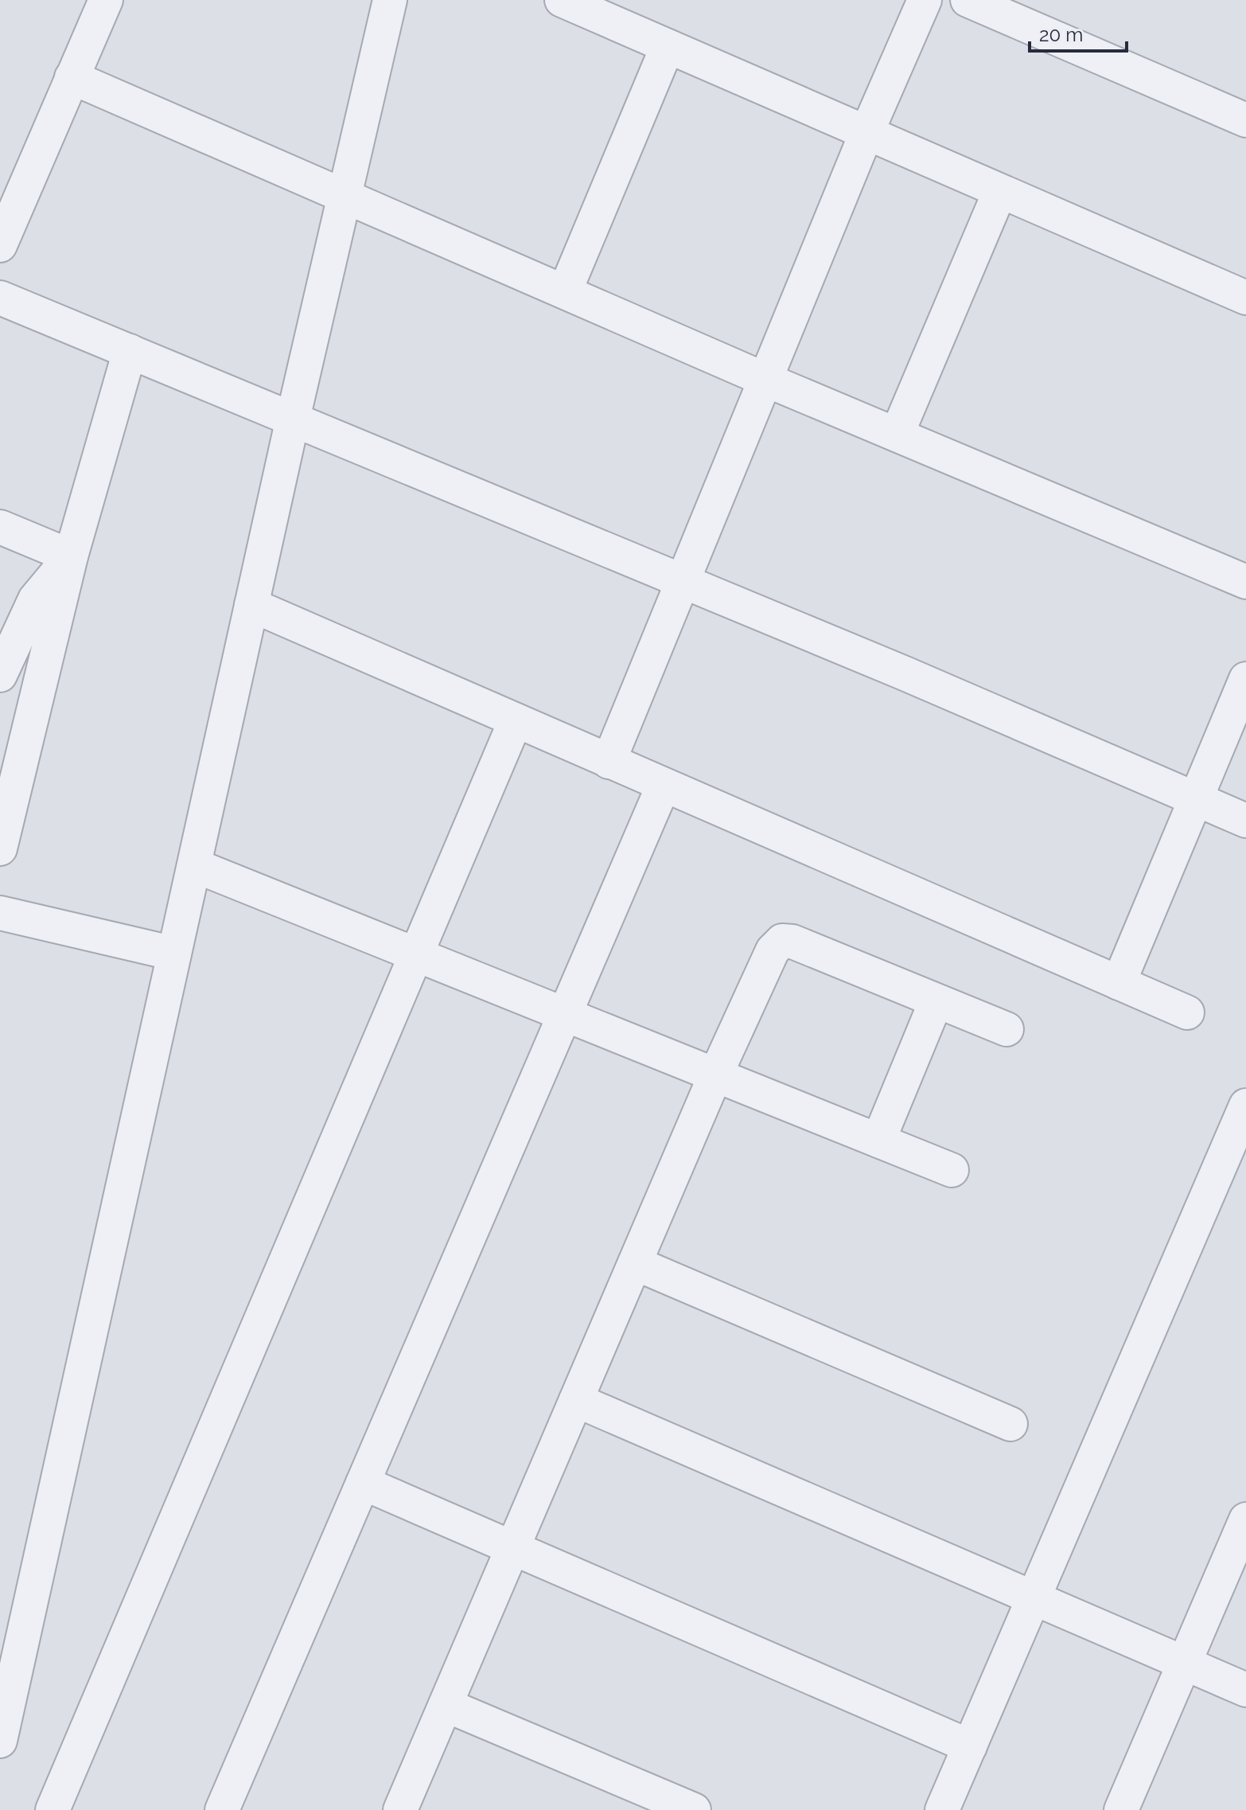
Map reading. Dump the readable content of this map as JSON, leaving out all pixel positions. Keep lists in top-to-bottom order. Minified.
{"scale_bar":"20 m"}
